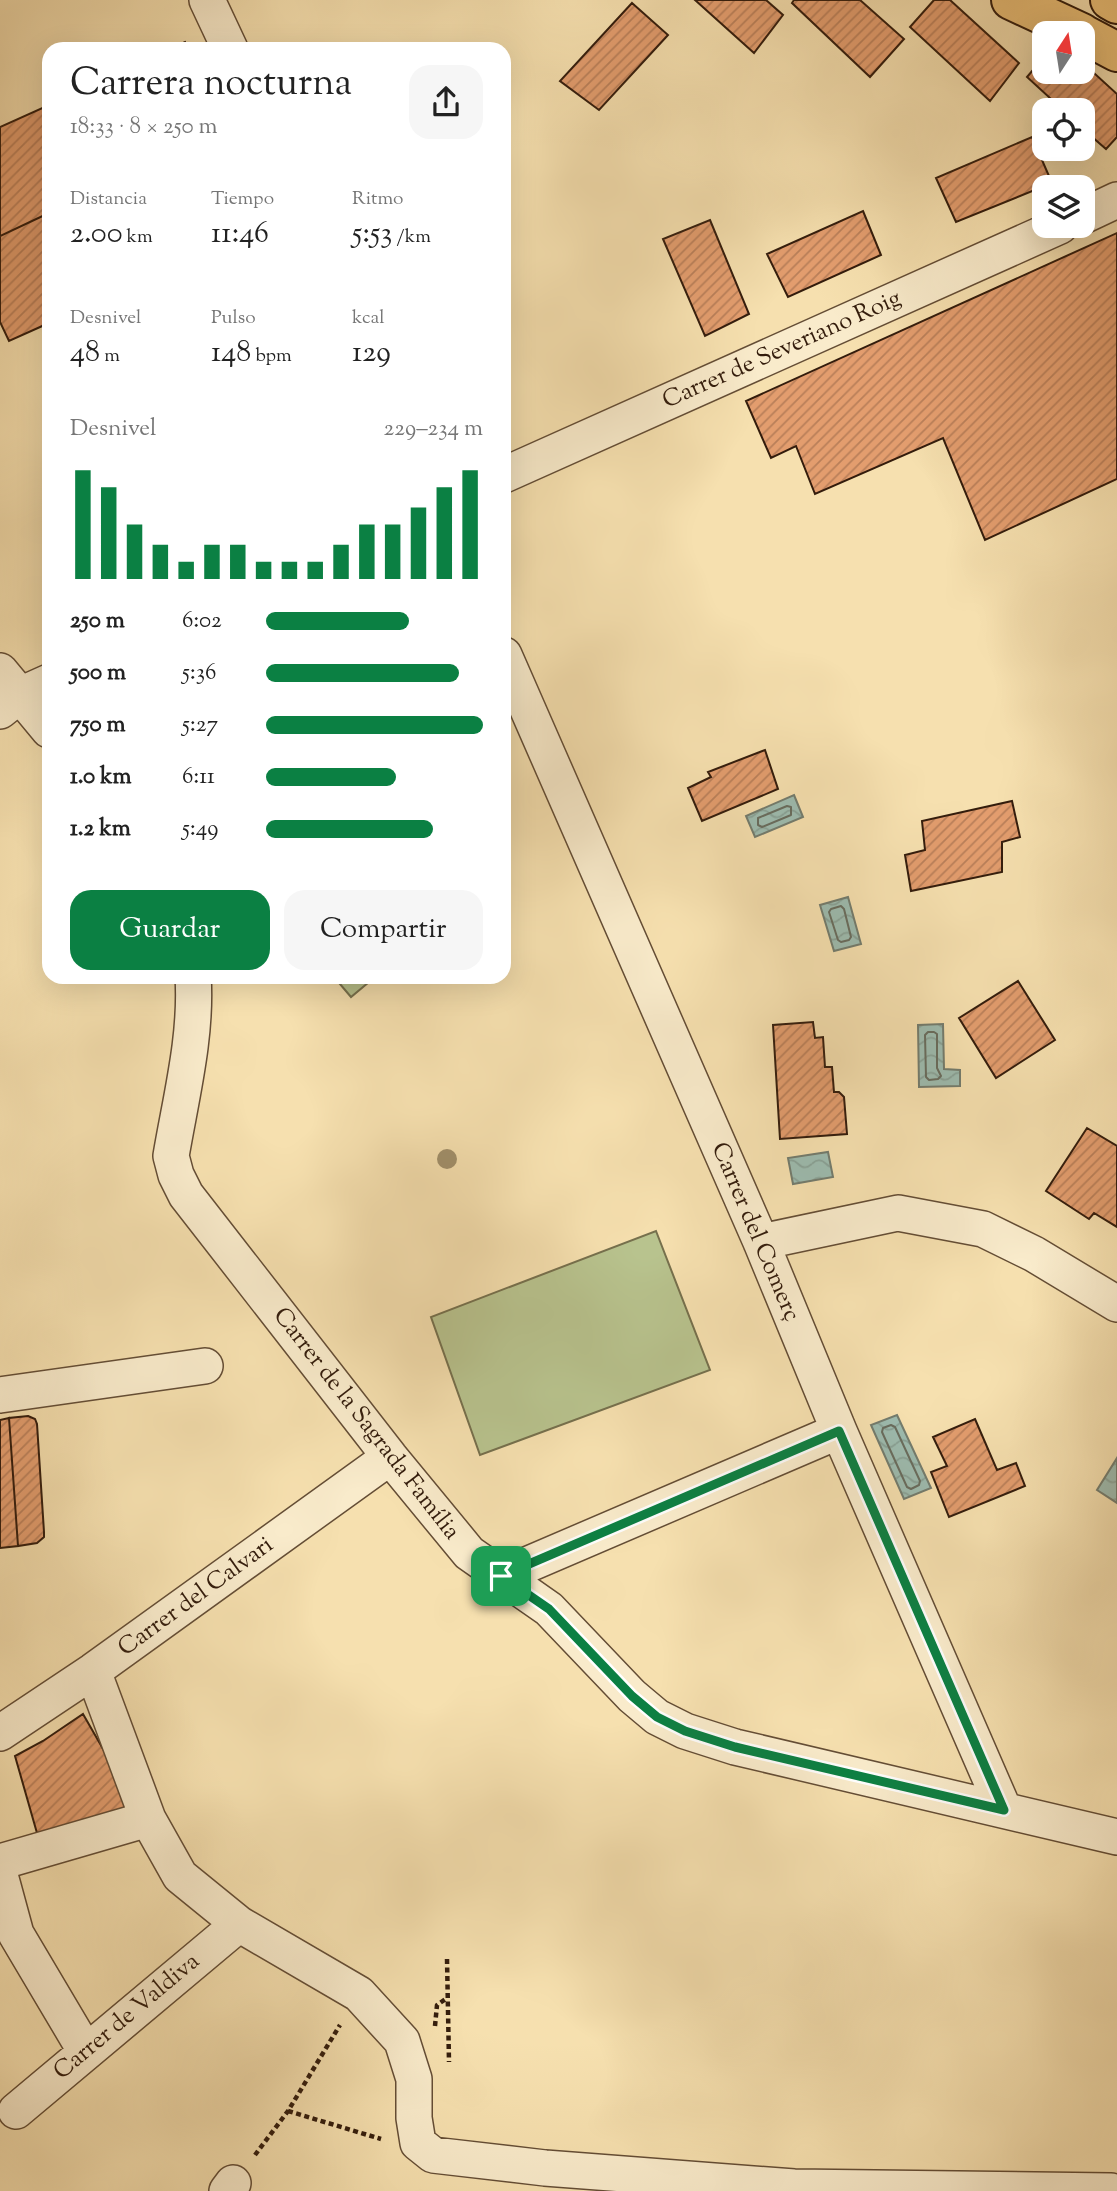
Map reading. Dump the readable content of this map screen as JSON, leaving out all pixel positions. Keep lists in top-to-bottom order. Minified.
{"streets":{"street":["Carrer de Severiano Roig","Carrer del Comerç","Carrer de la Sagrada Família","Carrer del Calvari","Carrer de Valdiva"]},"crossings":[["Carrer del Comerç","Carrer de la Sagrada Família"],["Carrer de la Sagrada Família","Carrer del Calvari"]],"north":"top","page":{"heading":["Carrera nocturna","18:33 · 8 × 250 m"],"stats":[["Distancia","2.00 km"],["Tiempo","11:46"],["Ritmo","5:53 /km"],["Desnivel","48 m"],["Pulso","148 bpm"],["kcal","129"]],"chart":["Desnivel","229–234 m"],"list":[{"name":"250 m","note":"6:02"},{"name":"500 m","note":"5:36"},{"name":"750 m","note":"5:27"},{"name":"1.0 km","note":"6:11"},{"name":"1.2 km","note":"5:49"}],"buttons":["Guardar","Compartir"]}}
